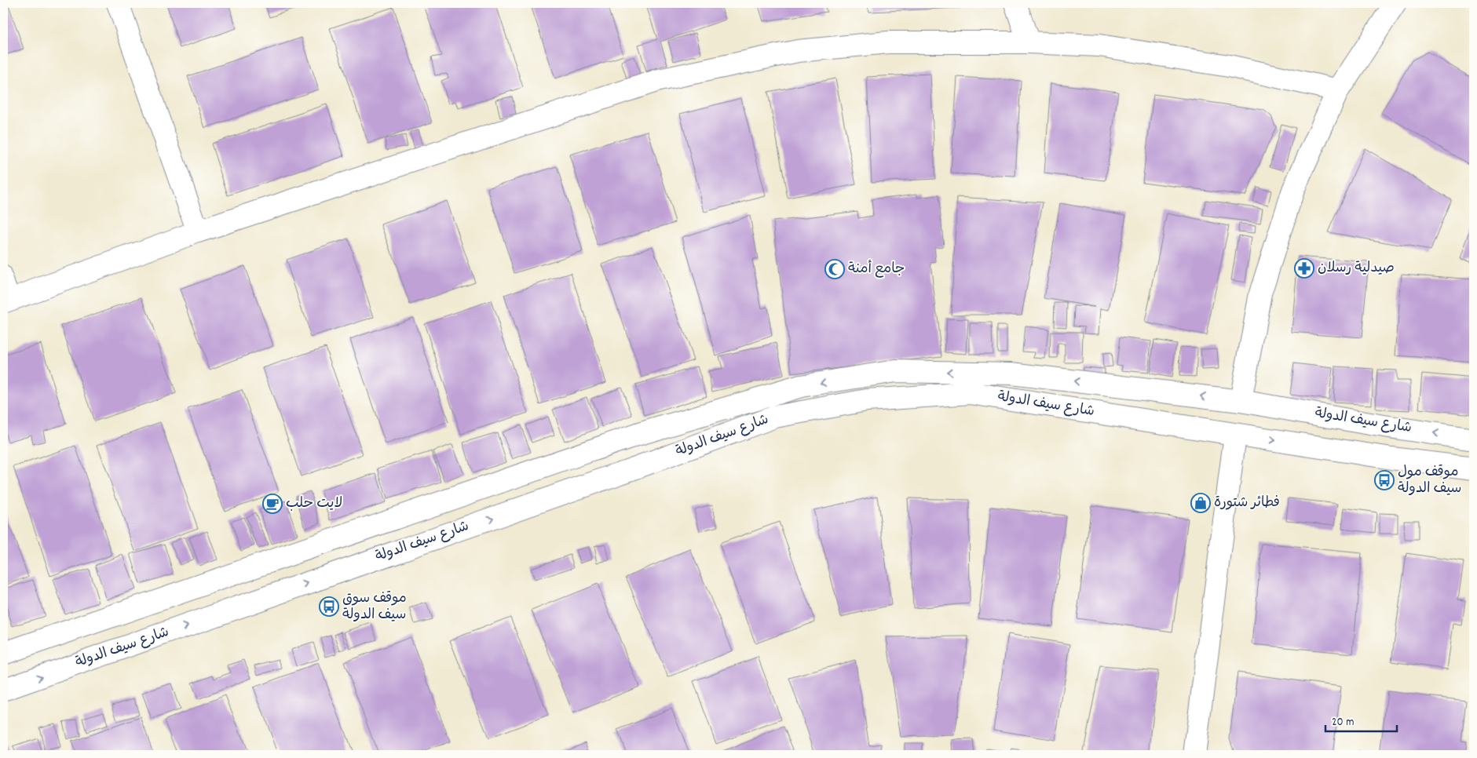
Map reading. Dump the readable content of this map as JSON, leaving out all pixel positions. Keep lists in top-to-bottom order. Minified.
{"streets":{"main road":["شارع سيف الدولة"]},"places":{"pharmacy":["صيدلية رسلان"],"mosque":["جامع أمنة"],"bus stop":["موقف مول سيف الدولة","موقف سوق سيف الدولة"],"shop":["فطائر شتورة"],"cafe":["لايت حلب"]},"scale_bar":"20 m"}
